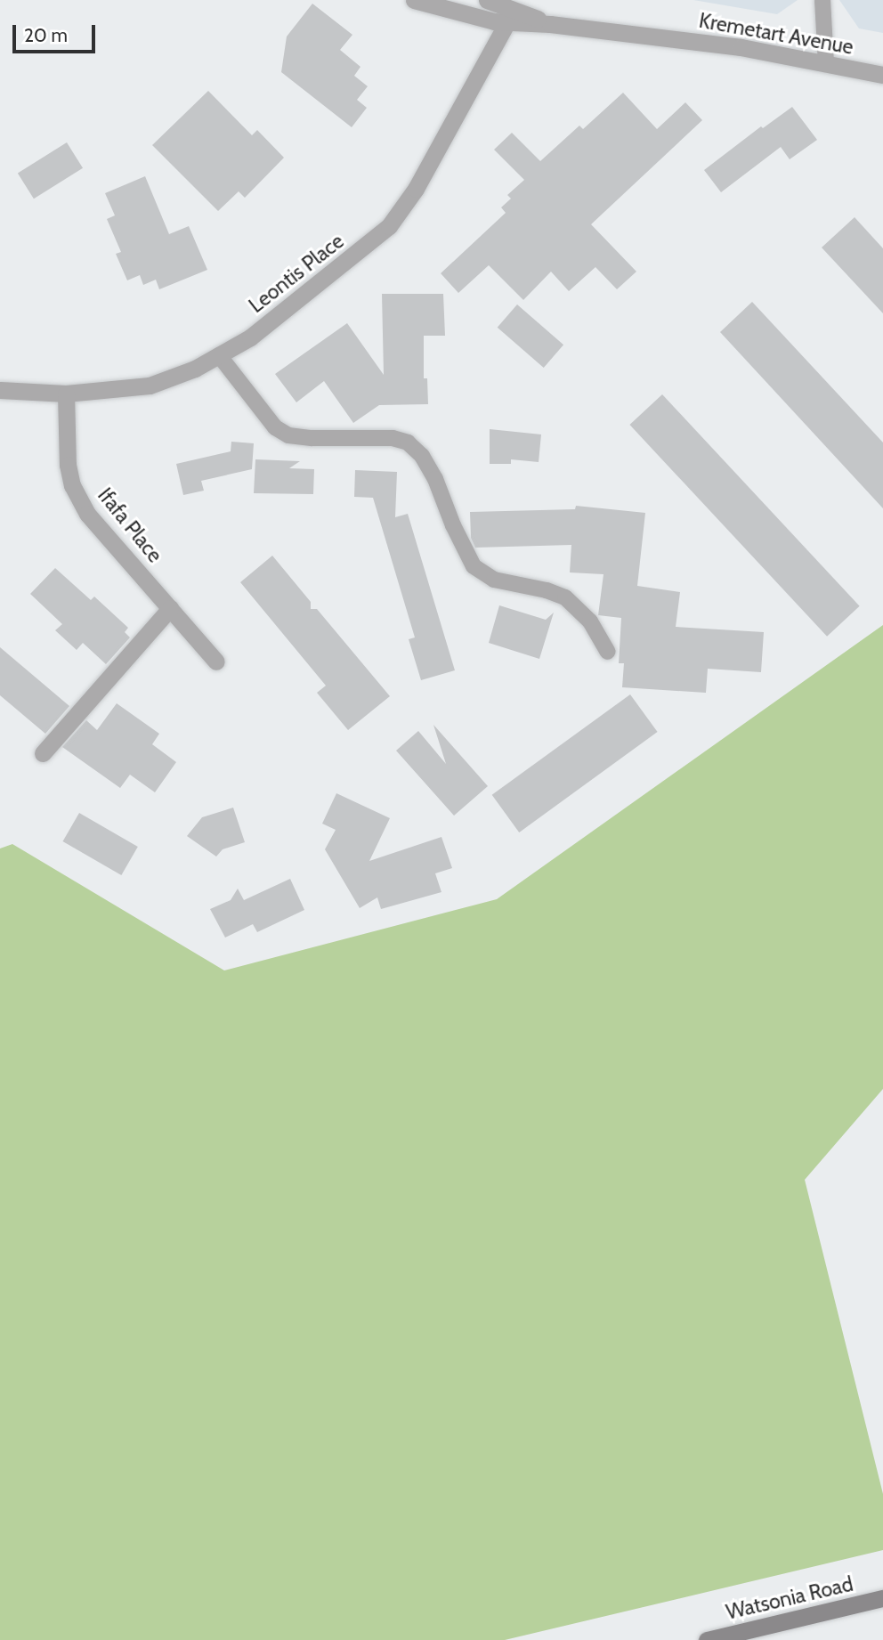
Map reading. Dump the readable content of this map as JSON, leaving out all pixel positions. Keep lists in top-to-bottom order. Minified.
{"streets":{"main road":["Watsonia Road"],"street":["Kremetart Avenue","Leontis Place","Ifafa Place"]},"crossings":[["Kremetart Avenue","Leontis Place"],["Leontis Place","Ifafa Place"]],"scale_bar":"20 m"}
